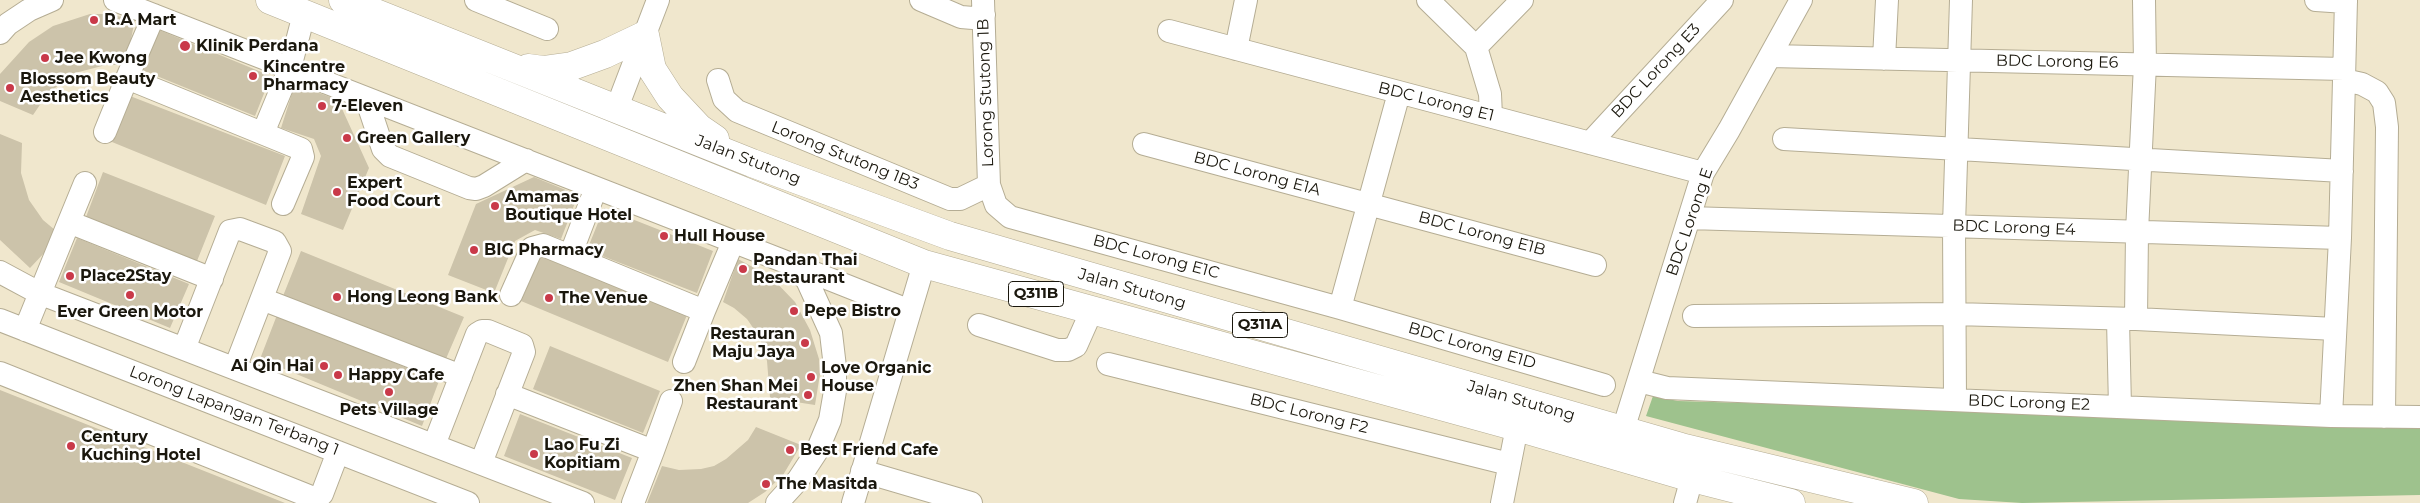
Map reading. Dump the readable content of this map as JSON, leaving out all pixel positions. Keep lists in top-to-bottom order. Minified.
{"streets":{"main road":["Jalan Stutong","Q311B","Q311A"],"street":["BDC Lorong E6","BDC Lorong E3","Lorong Stutong 1B","BDC Lorong E1","Lorong Stutong 1B3","BDC Lorong E1A","BDC Lorong E","BDC Lorong E4","BDC Lorong E1B","BDC Lorong E1C","BDC Lorong E1D","BDC Lorong E2","Lorong Lapangan Terbang 1","BDC Lorong F2"]},"crossings":[["BDC Lorong E6","BDC Lorong E"],["BDC Lorong E6","BDC Lorong E2"],["BDC Lorong E3","BDC Lorong E1"],["Lorong Stutong 1B","Lorong Stutong 1B3"],["Lorong Stutong 1B","BDC Lorong E1C"],["BDC Lorong E1","BDC Lorong E"],["Lorong Stutong 1B3","BDC Lorong E1C"],["Jalan Stutong","BDC Lorong E"],["BDC Lorong E1A","BDC Lorong E1B"],["BDC Lorong E","BDC Lorong E4"],["BDC Lorong E","BDC Lorong E2"],["BDC Lorong E1C","BDC Lorong E1D"]],"places":["R.A Mart","Klinik Perdana","Jee Kwong","Kincentre Pharmacy","Blossom Beauty Aesthetics","7-Eleven","Green Gallery","Expert Food Court","Amamas Boutique Hotel","Hull House","BIG Pharmacy","Pandan Thai Restaurant","Place2Stay","Ever Green Motor","Hong Leong Bank","The Venue","Pepe Bistro","Restauran Maju Jaya","Ai Qin Hai","Happy Cafe","Love Organic House","Pets Village","Zhen Shan Mei Restaurant","Century Kuching Hotel","Best Friend Cafe","Lao Fu Zi Kopitiam","The Masitda"]}
